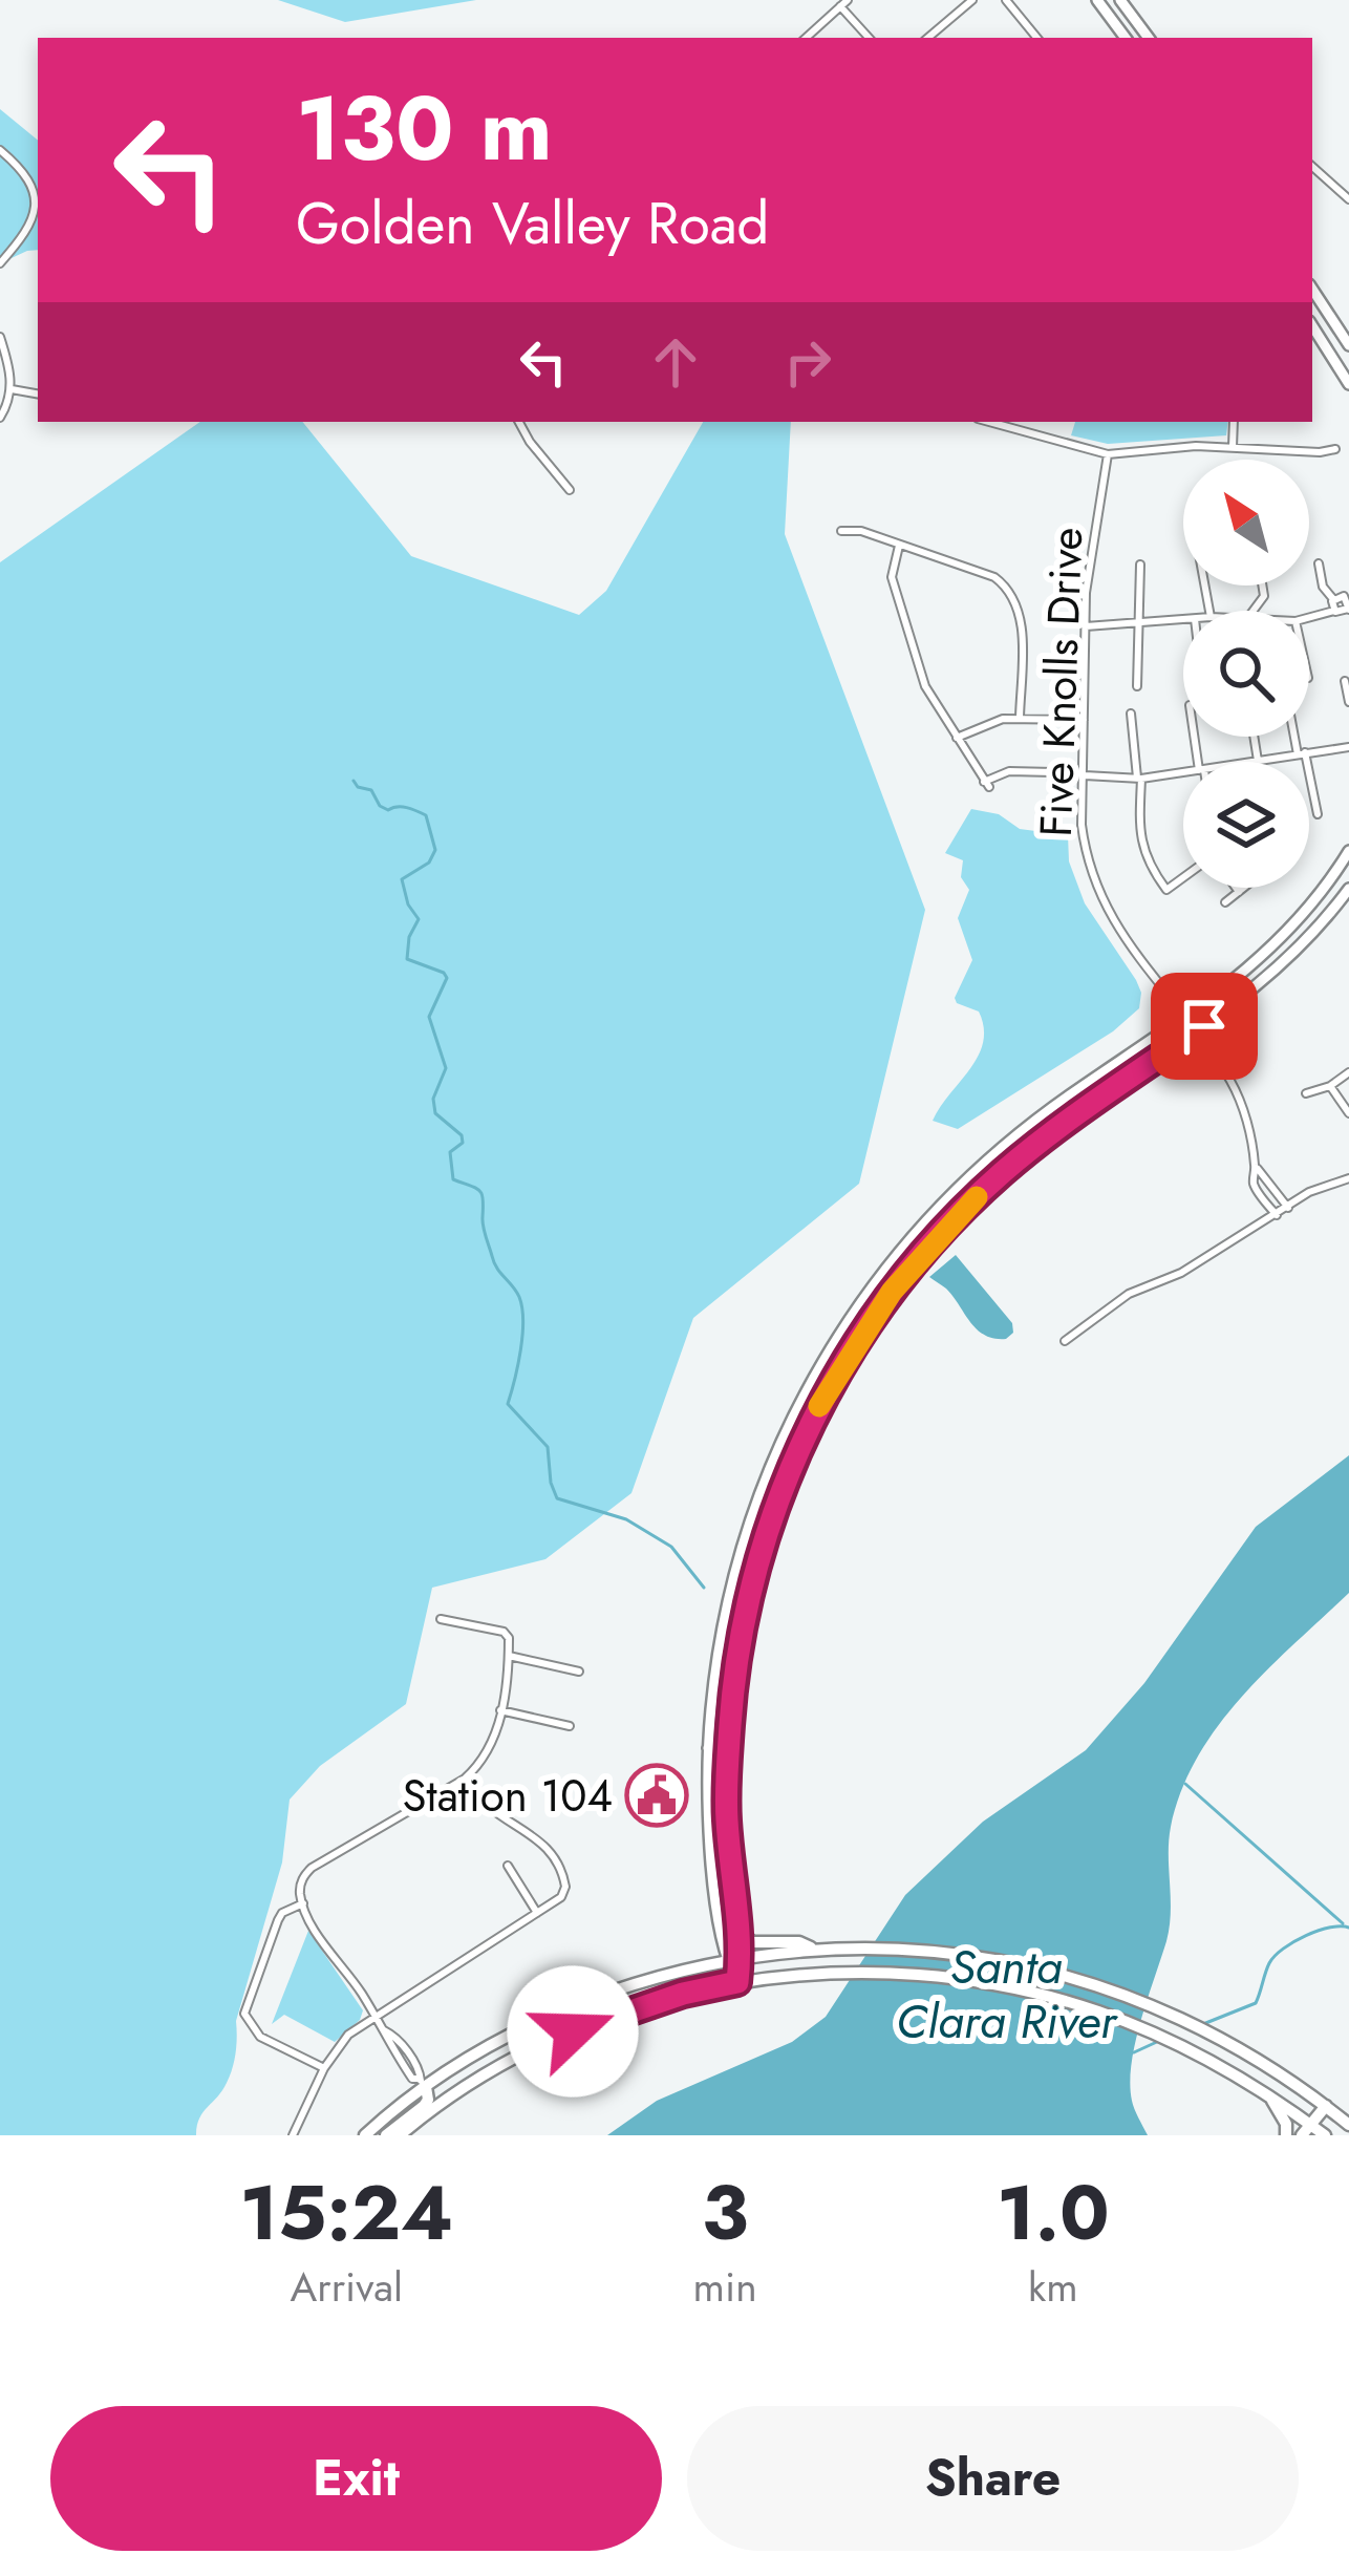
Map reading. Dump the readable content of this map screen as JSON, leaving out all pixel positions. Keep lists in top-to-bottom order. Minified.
{"streets":{"street":["Five Knolls Drive"]},"water":["Santa Clara River"],"places":{"public building":["Station 104"]},"north":"top left","page":{"turn":["130 m","Golden Valley Road"],"eta":["15:24","Arrival","3","min","1.0","km"],"buttons":["Exit","Share"]}}
